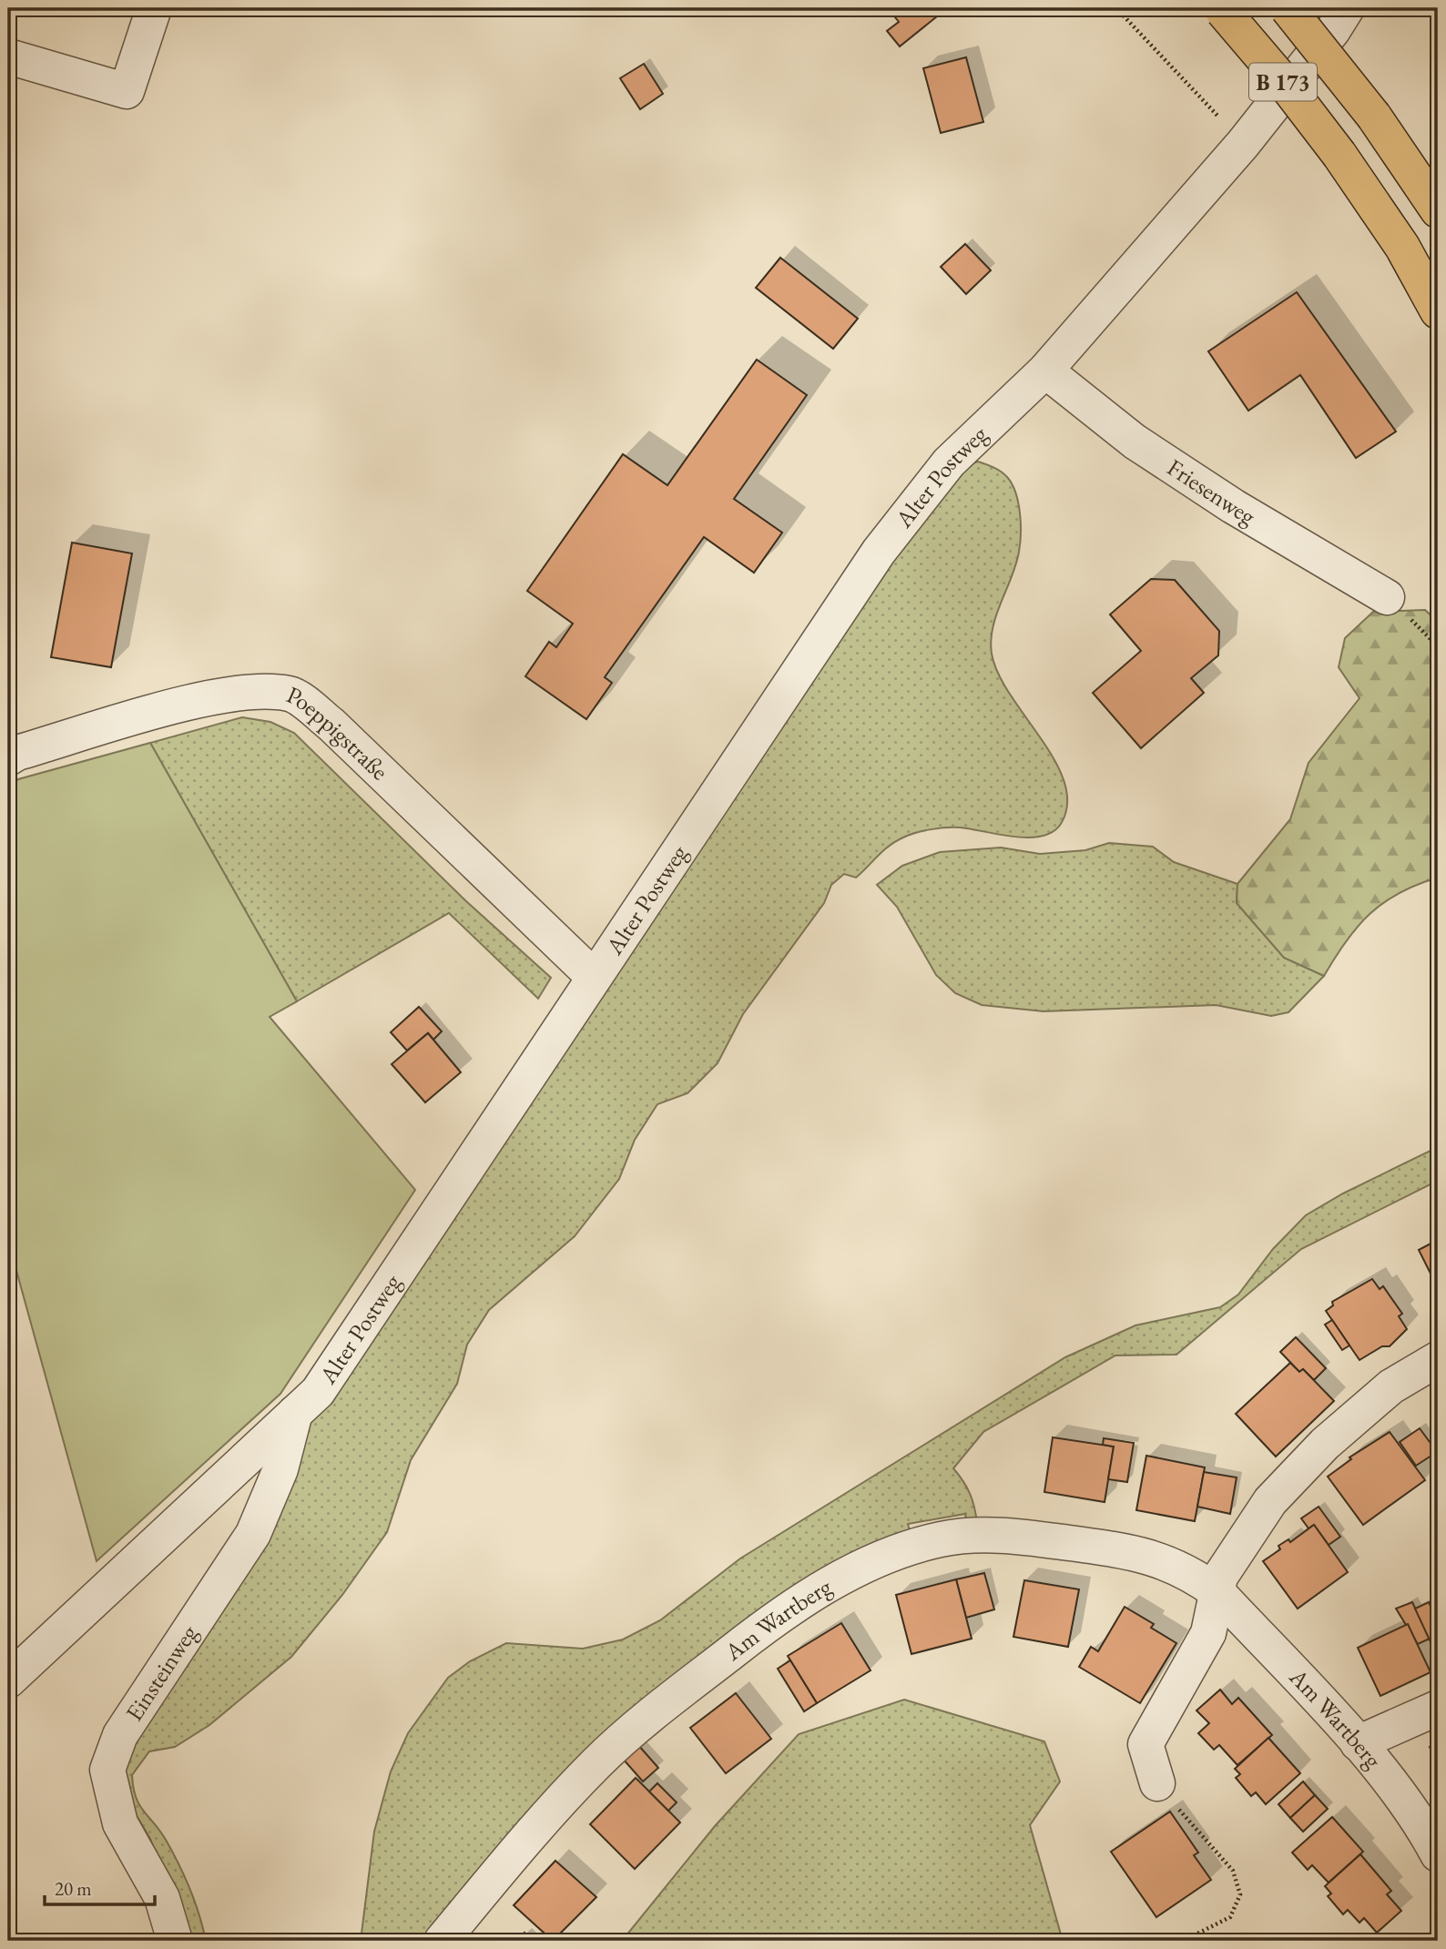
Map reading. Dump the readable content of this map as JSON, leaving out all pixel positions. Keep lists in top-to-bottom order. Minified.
{"streets":{"main road":["B 173"],"street":["Alter Postweg","Friesenweg","Poeppigstraße","Am Wartberg","Einsteinweg"]},"crossings":[["Alter Postweg","Friesenweg"],["Alter Postweg","Poeppigstraße"],["Alter Postweg","Einsteinweg"]],"scale_bar":"20 m"}
